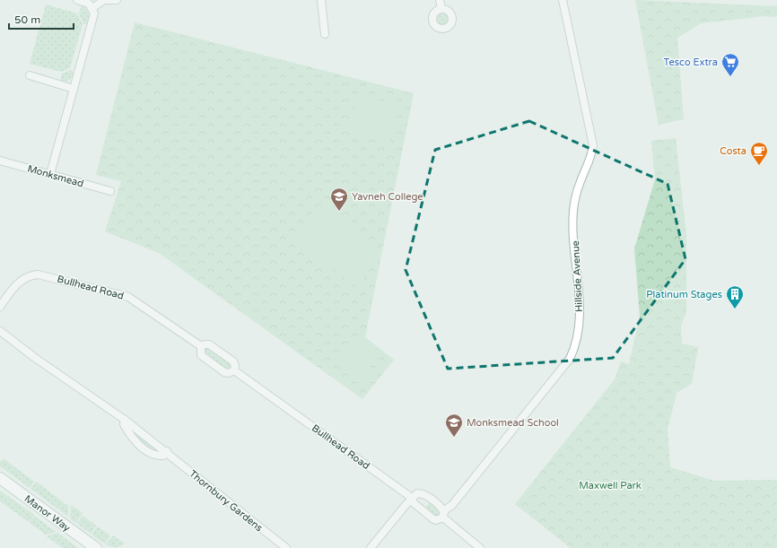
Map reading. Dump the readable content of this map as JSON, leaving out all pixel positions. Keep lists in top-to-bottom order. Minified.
{"streets":{"street":["Monksmead","Hillside Avenue","Bullhead Road","Thornbury Gardens","Manor Way"]},"crossings":[["Hillside Avenue","Bullhead Road"]],"parks":["Maxwell Park"],"places":{"supermarket":["Tesco Extra"],"cafe":["Costa"],"school or university":["Yavneh College","Monksmead School"],"building":["Platinum Stages"]},"scale_bar":"50 m"}
